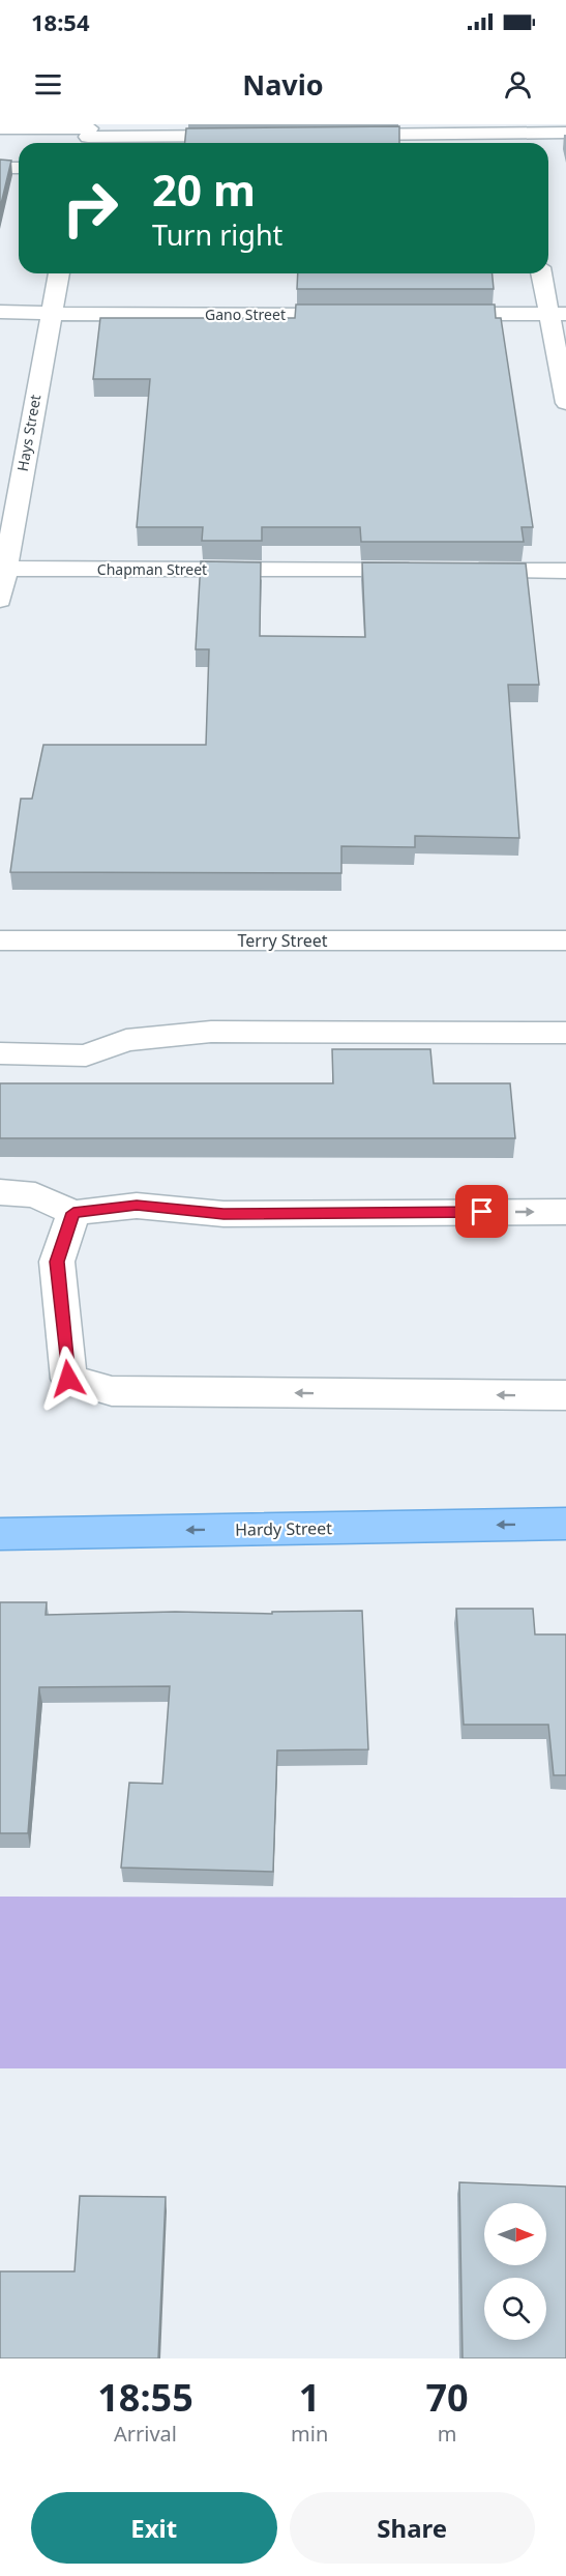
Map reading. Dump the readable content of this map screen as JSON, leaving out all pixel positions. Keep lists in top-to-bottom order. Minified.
{"streets":{"main road":["Hardy Street"],"street":["Gano Street","Hays Street","Chapman Street","Terry Street"]},"crossings":[["Gano Street","Hays Street"],["Hays Street","Chapman Street"]],"one_way":["Hardy Street"],"north":"right","page":{"status":"18:54","header":"Navio","turn":["20 m","Turn right"],"eta":["18:55","Arrival","1","min","70","m"],"buttons":["Exit","Share"]}}
